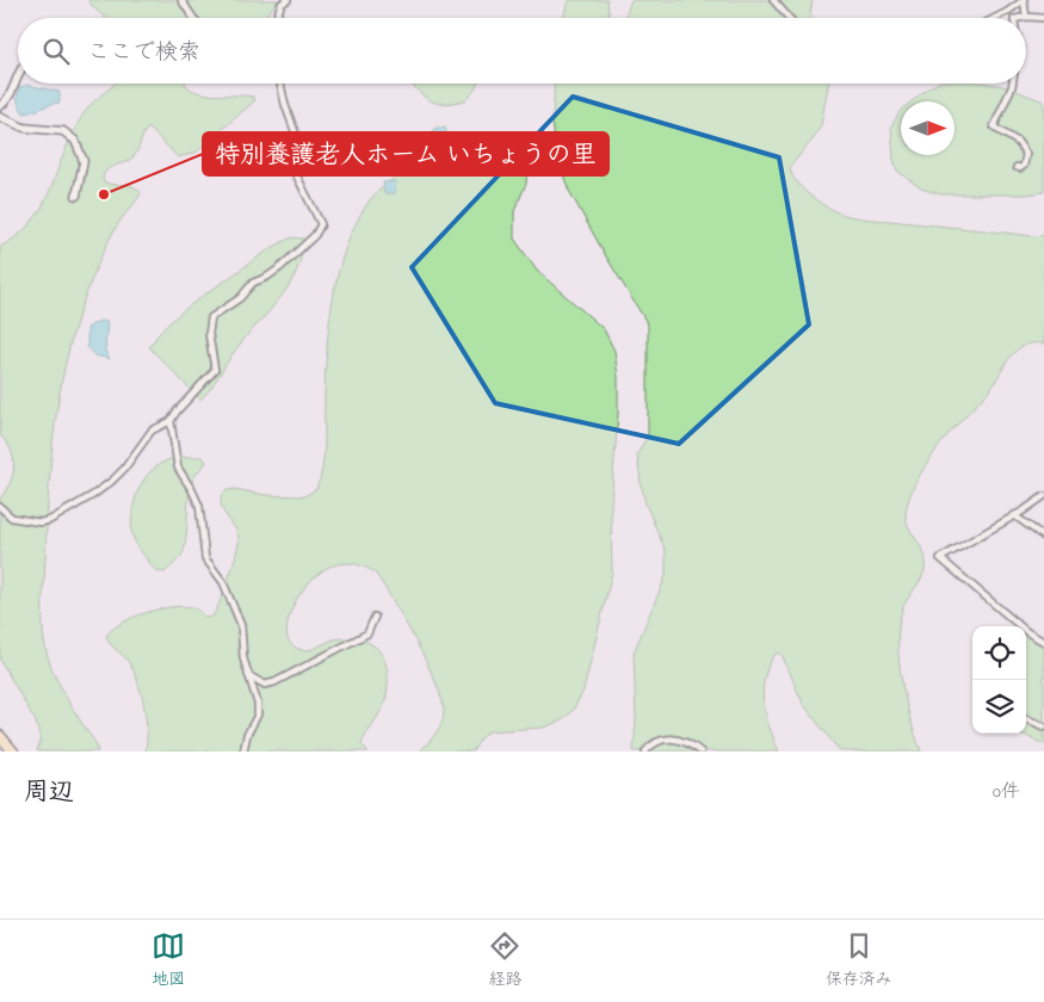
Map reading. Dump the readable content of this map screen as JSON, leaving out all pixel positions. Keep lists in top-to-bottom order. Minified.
{"places":["特別養護老人ホーム いちょうの里"],"north":"right","page":{"search":"ここで検索","heading":["周辺","0件"],"nav":["地図","経路","保存済み"]}}
